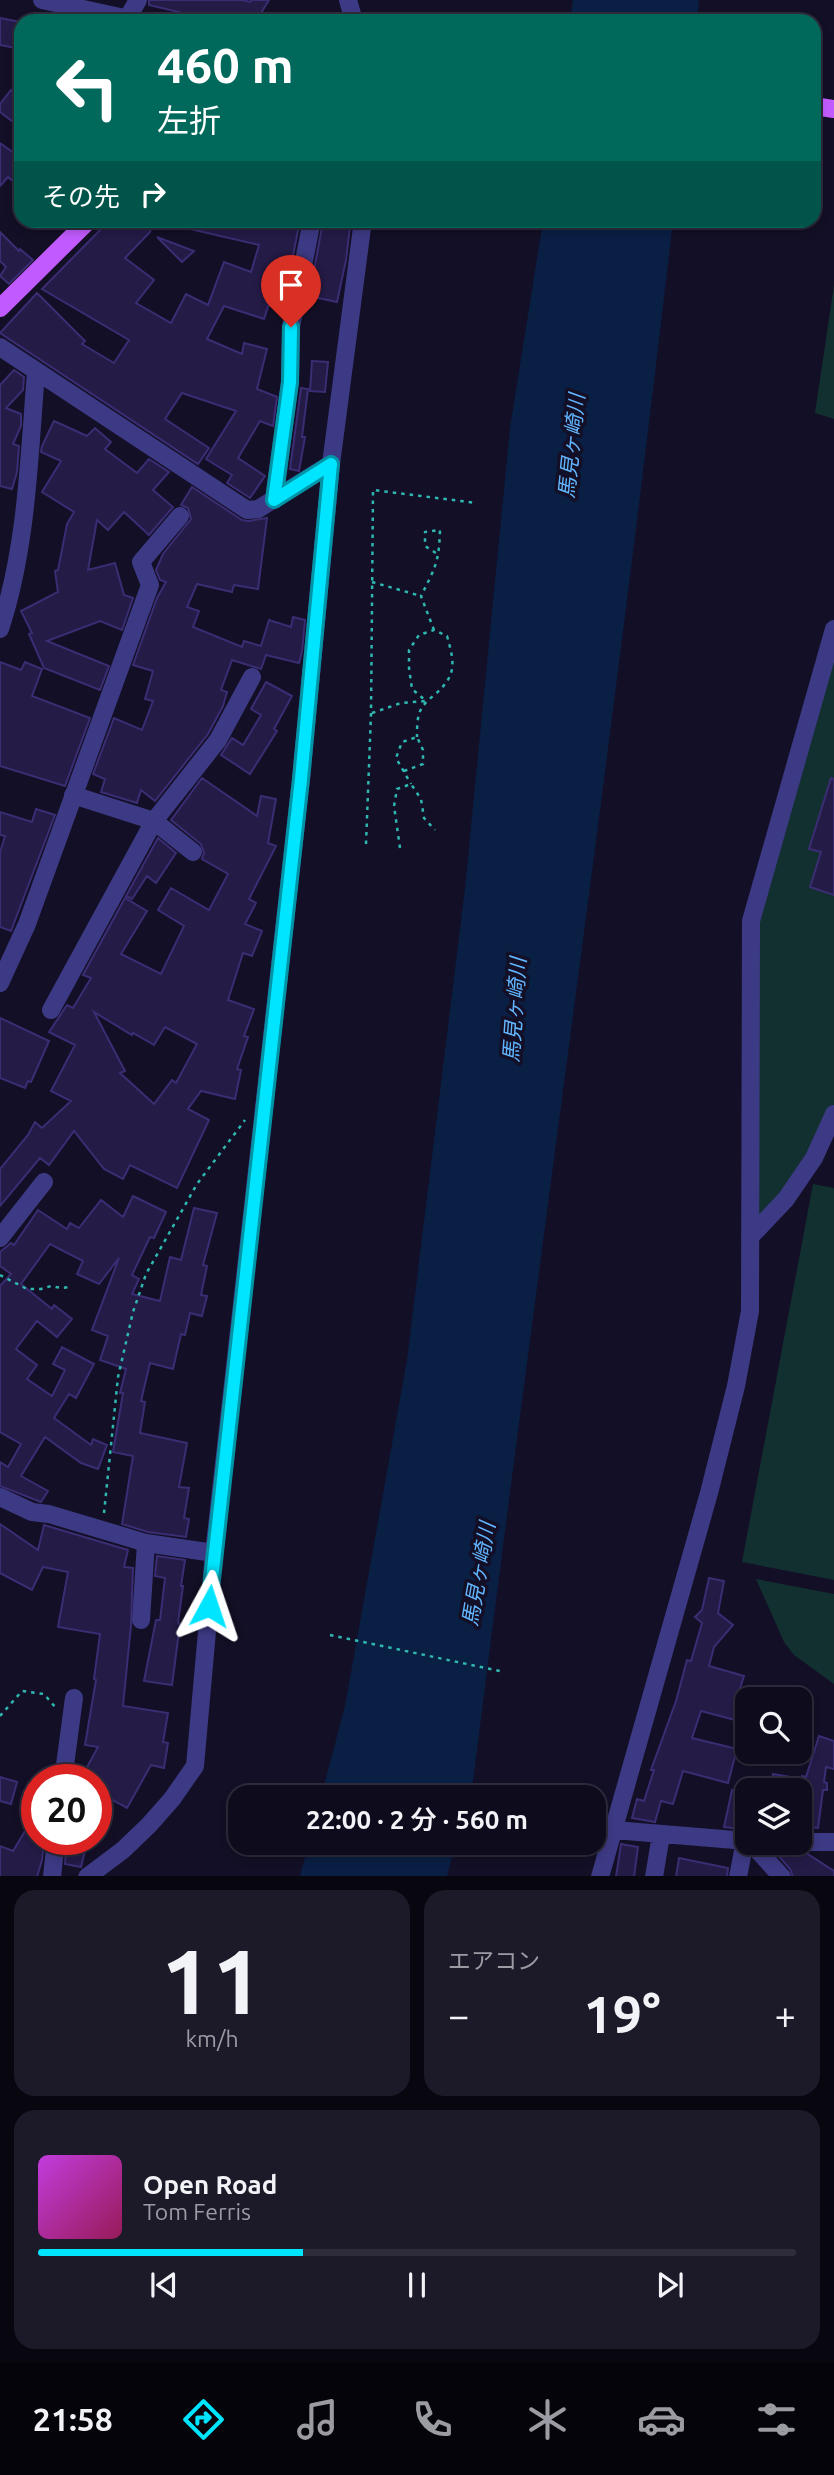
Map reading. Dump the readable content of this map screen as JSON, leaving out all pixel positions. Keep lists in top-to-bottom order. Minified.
{"water":["馬見ヶ崎川"],"page":{"turn":["460 m","左折"],"then":"その先","limit":"20","trip":"22:00 · 2 分 · 560 m","tile":[["11","km/h"],"エアコン"],"heat":["−","19°","+"],"song":["Open Road","Tom Ferris"],"tabs":"21:58"}}
